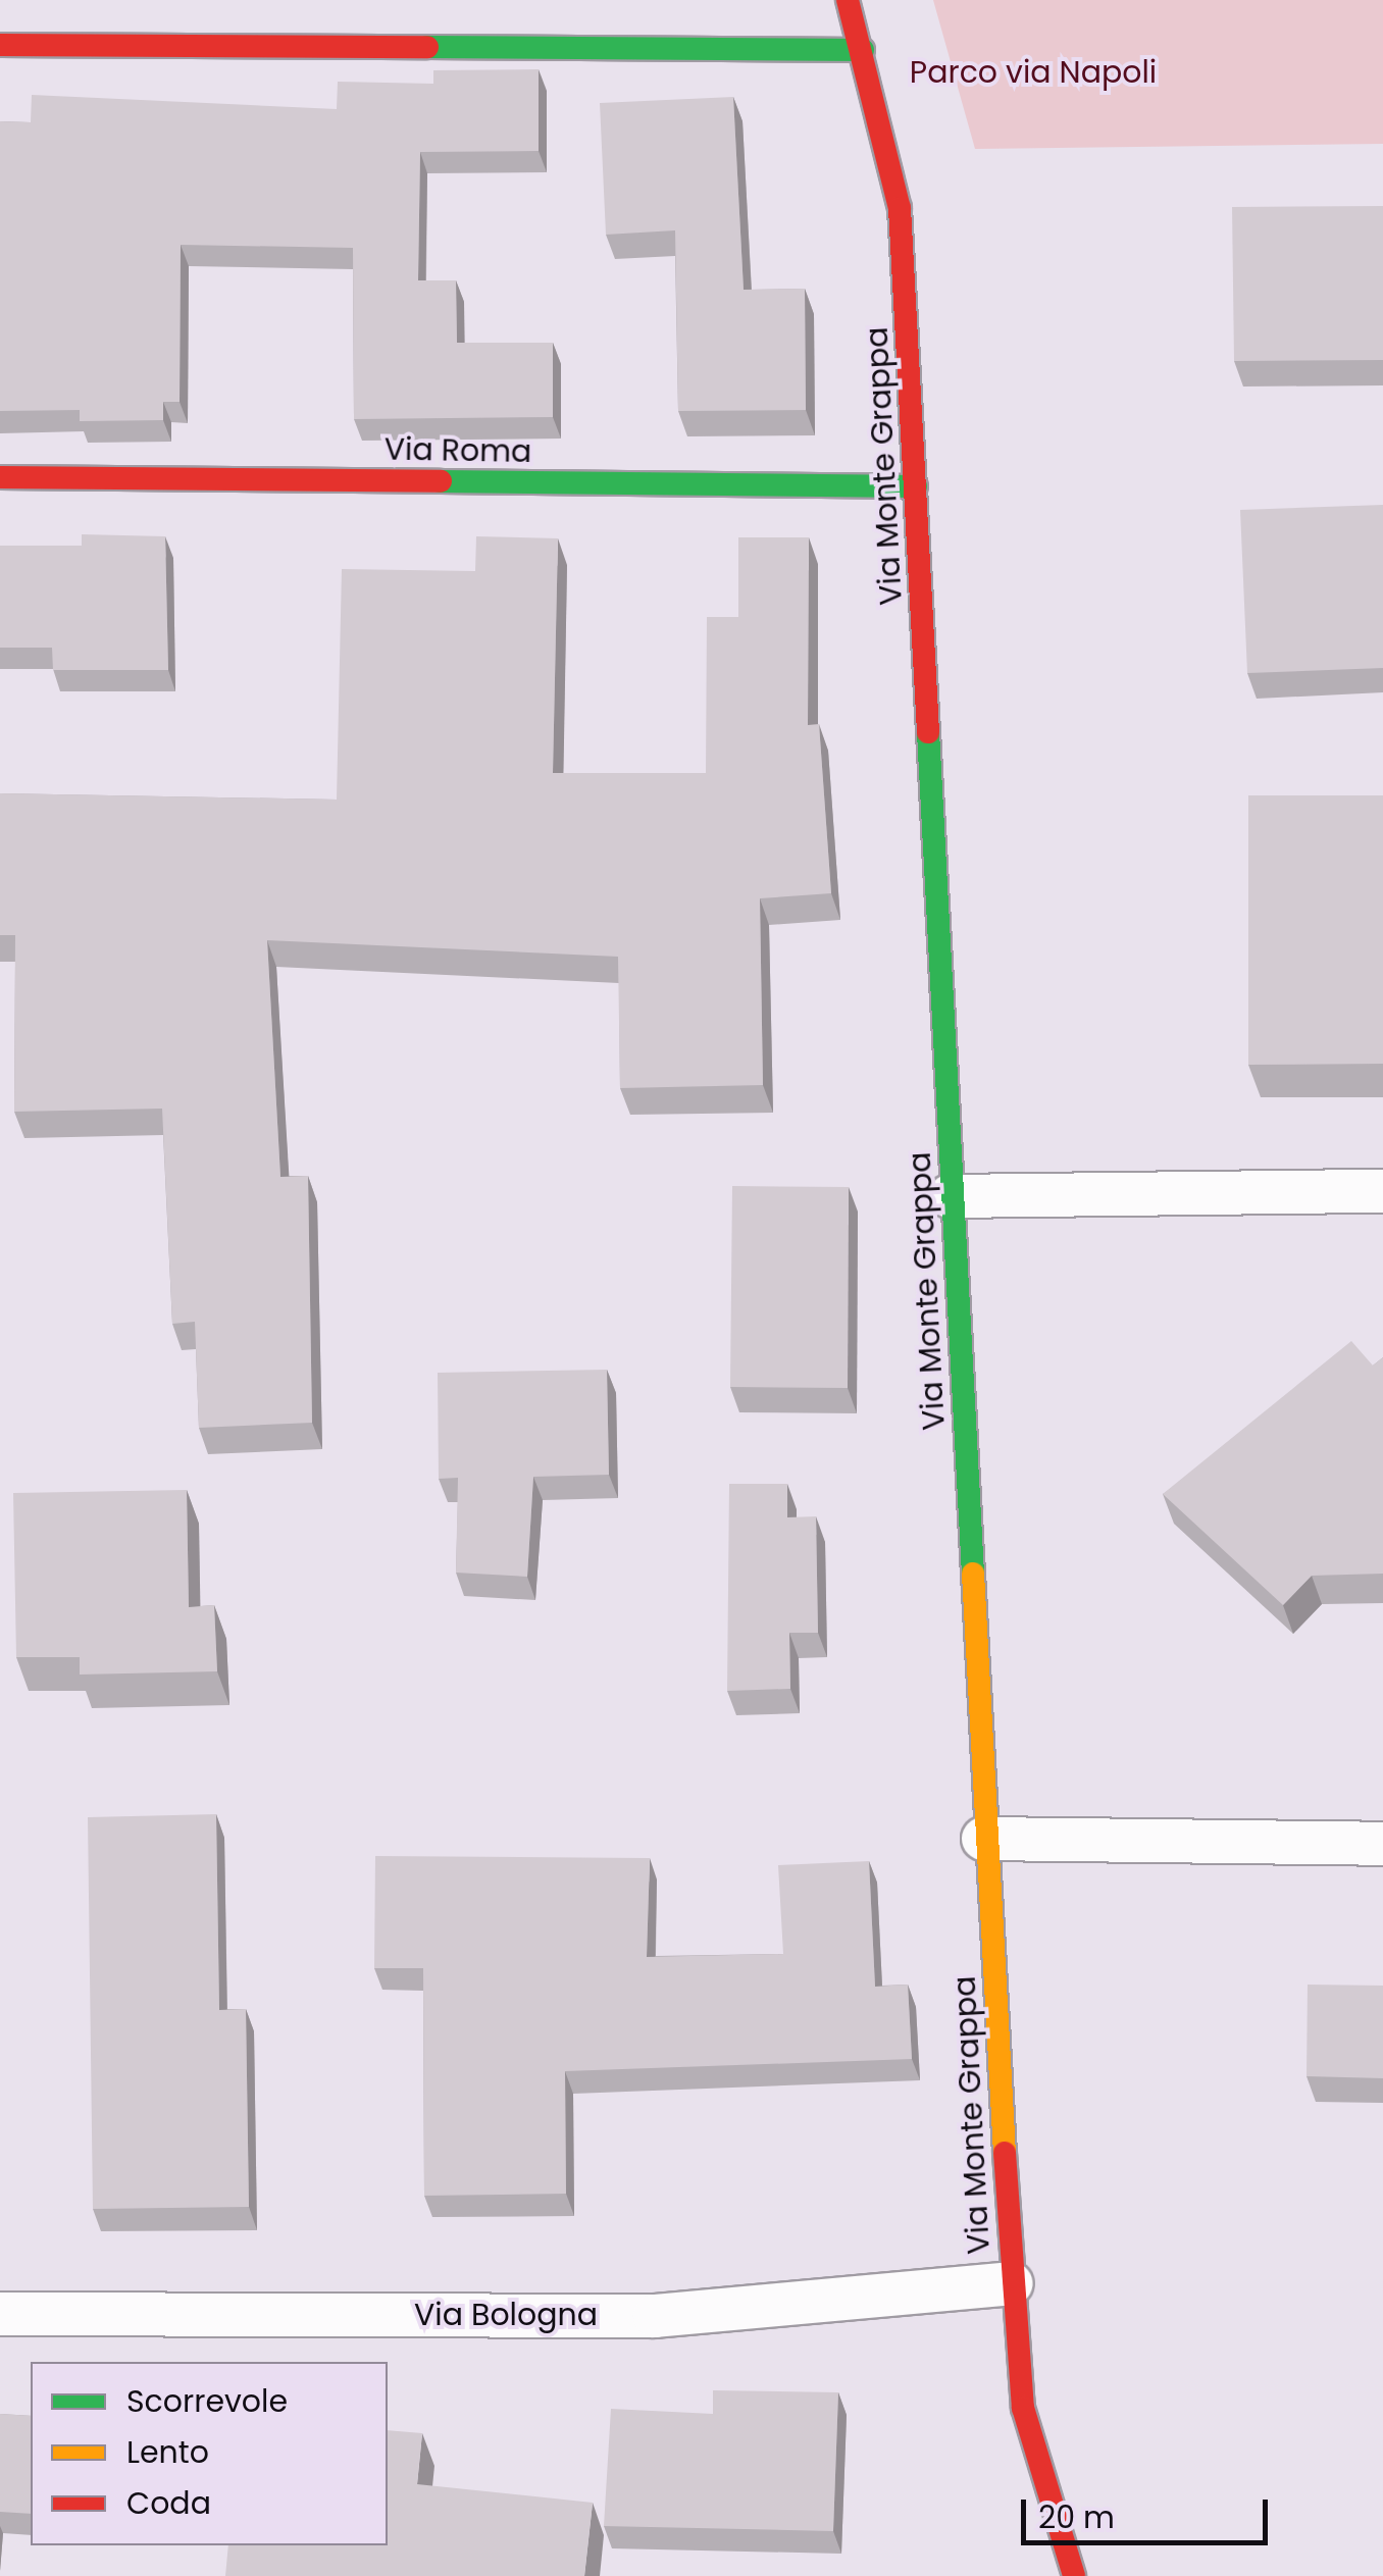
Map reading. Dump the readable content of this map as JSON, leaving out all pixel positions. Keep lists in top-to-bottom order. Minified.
{"streets":{"street":["Via Roma","Via Monte Grappa"],"lane":["Via Bologna"]},"crossings":[["Via Roma","Via Monte Grappa"],["Via Monte Grappa","Via Bologna"]],"parks":["Parco via Napoli"],"legend":["Scorrevole","Lento","Coda"],"scale_bar":"20 m"}
